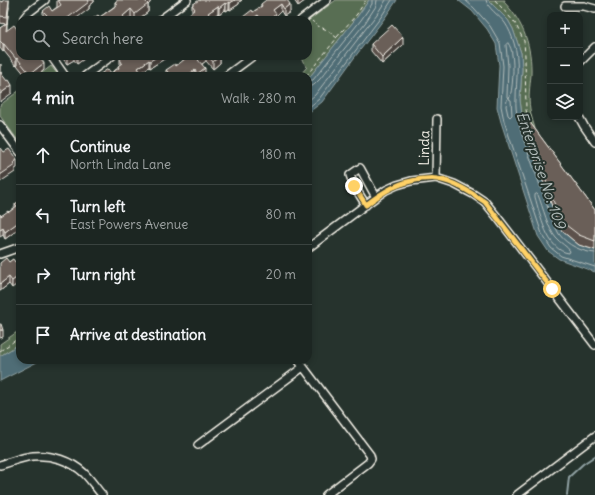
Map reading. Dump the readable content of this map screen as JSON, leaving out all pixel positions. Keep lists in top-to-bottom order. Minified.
{"streets":{"street":["Linda"]},"water":["Enterprise No. 109"],"page":{"map_buttons":["+","−"],"search":"Search here","heading":["4 min","Walk · 280 m"],"list":[["Continue","North Linda Lane","180 m"],["Turn left","East Powers Avenue","80 m"],["Turn right","20 m"],"Arrive at destination"]}}
